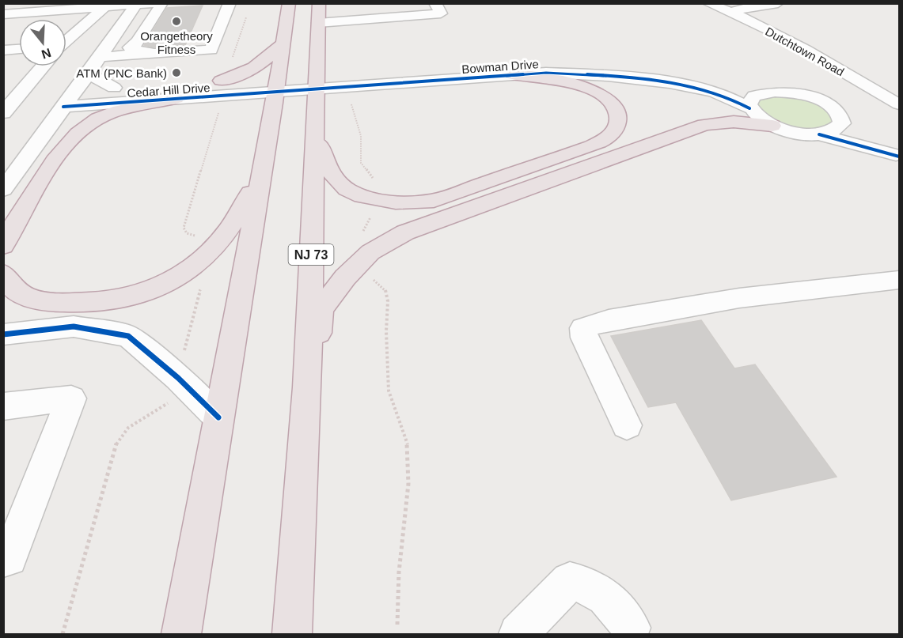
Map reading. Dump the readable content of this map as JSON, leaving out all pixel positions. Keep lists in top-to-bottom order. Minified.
{"streets":{"highway":["NJ 73"],"street":["Dutchtown Road","Bowman Drive","Cedar Hill Drive"]},"crossings":[["Bowman Drive","Cedar Hill Drive"],["Bowman Drive","NJ 73"]],"places":["Orangetheory Fitness","ATM (PNC Bank)"],"north":"bottom"}
